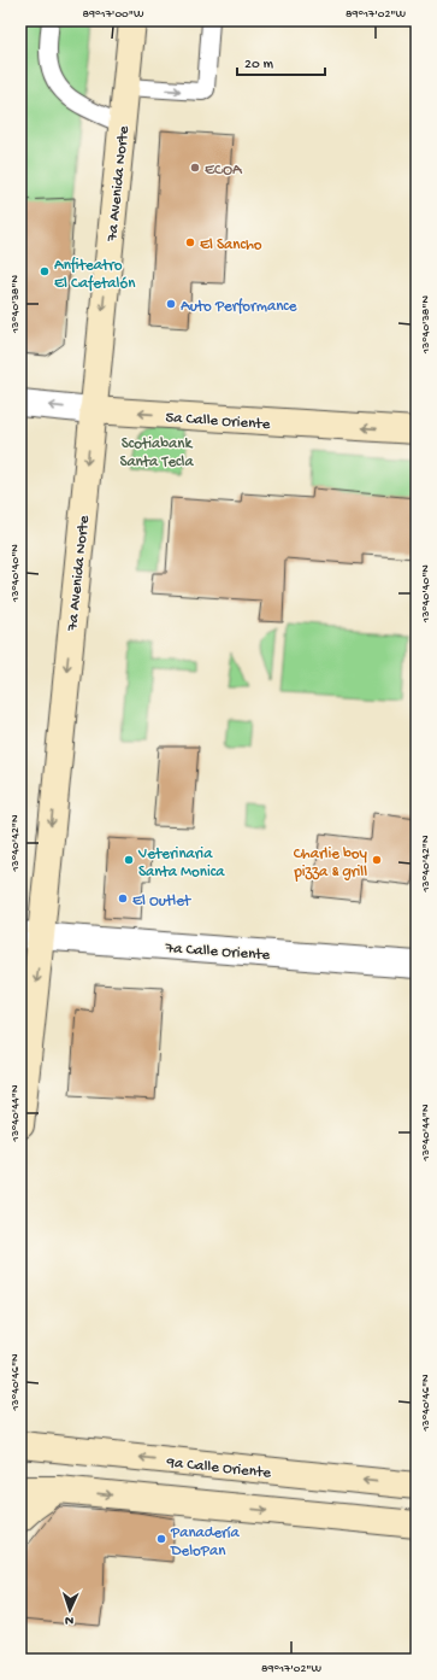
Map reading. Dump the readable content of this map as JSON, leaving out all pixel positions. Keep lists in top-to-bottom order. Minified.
{"streets":{"main road":["7a Avenida Norte","5a Calle Oriente","9a Calle Oriente"],"street":["7a Calle Oriente"]},"crossings":[["7a Avenida Norte","5a Calle Oriente"],["7a Avenida Norte","7a Calle Oriente"]],"one_way":["7a Avenida Norte","5a Calle Oriente"],"parks":["Scotiabank Santa Tecla"],"places":["ECOA","El Sancho","Anfiteatro El Cafetalón","Auto Performance","Veterinaria Santa Monica","Charlie boy pizza & grill","El Outlet","Panadería DeloPan"],"scale_bar":"20 m","north":"bottom","coordinates":["89°17'00\"W","89°17'02\"W","13°40'38\"N","13°40'40\"N","13°40'42\"N","13°40'44\"N","13°40'46\"N"]}
